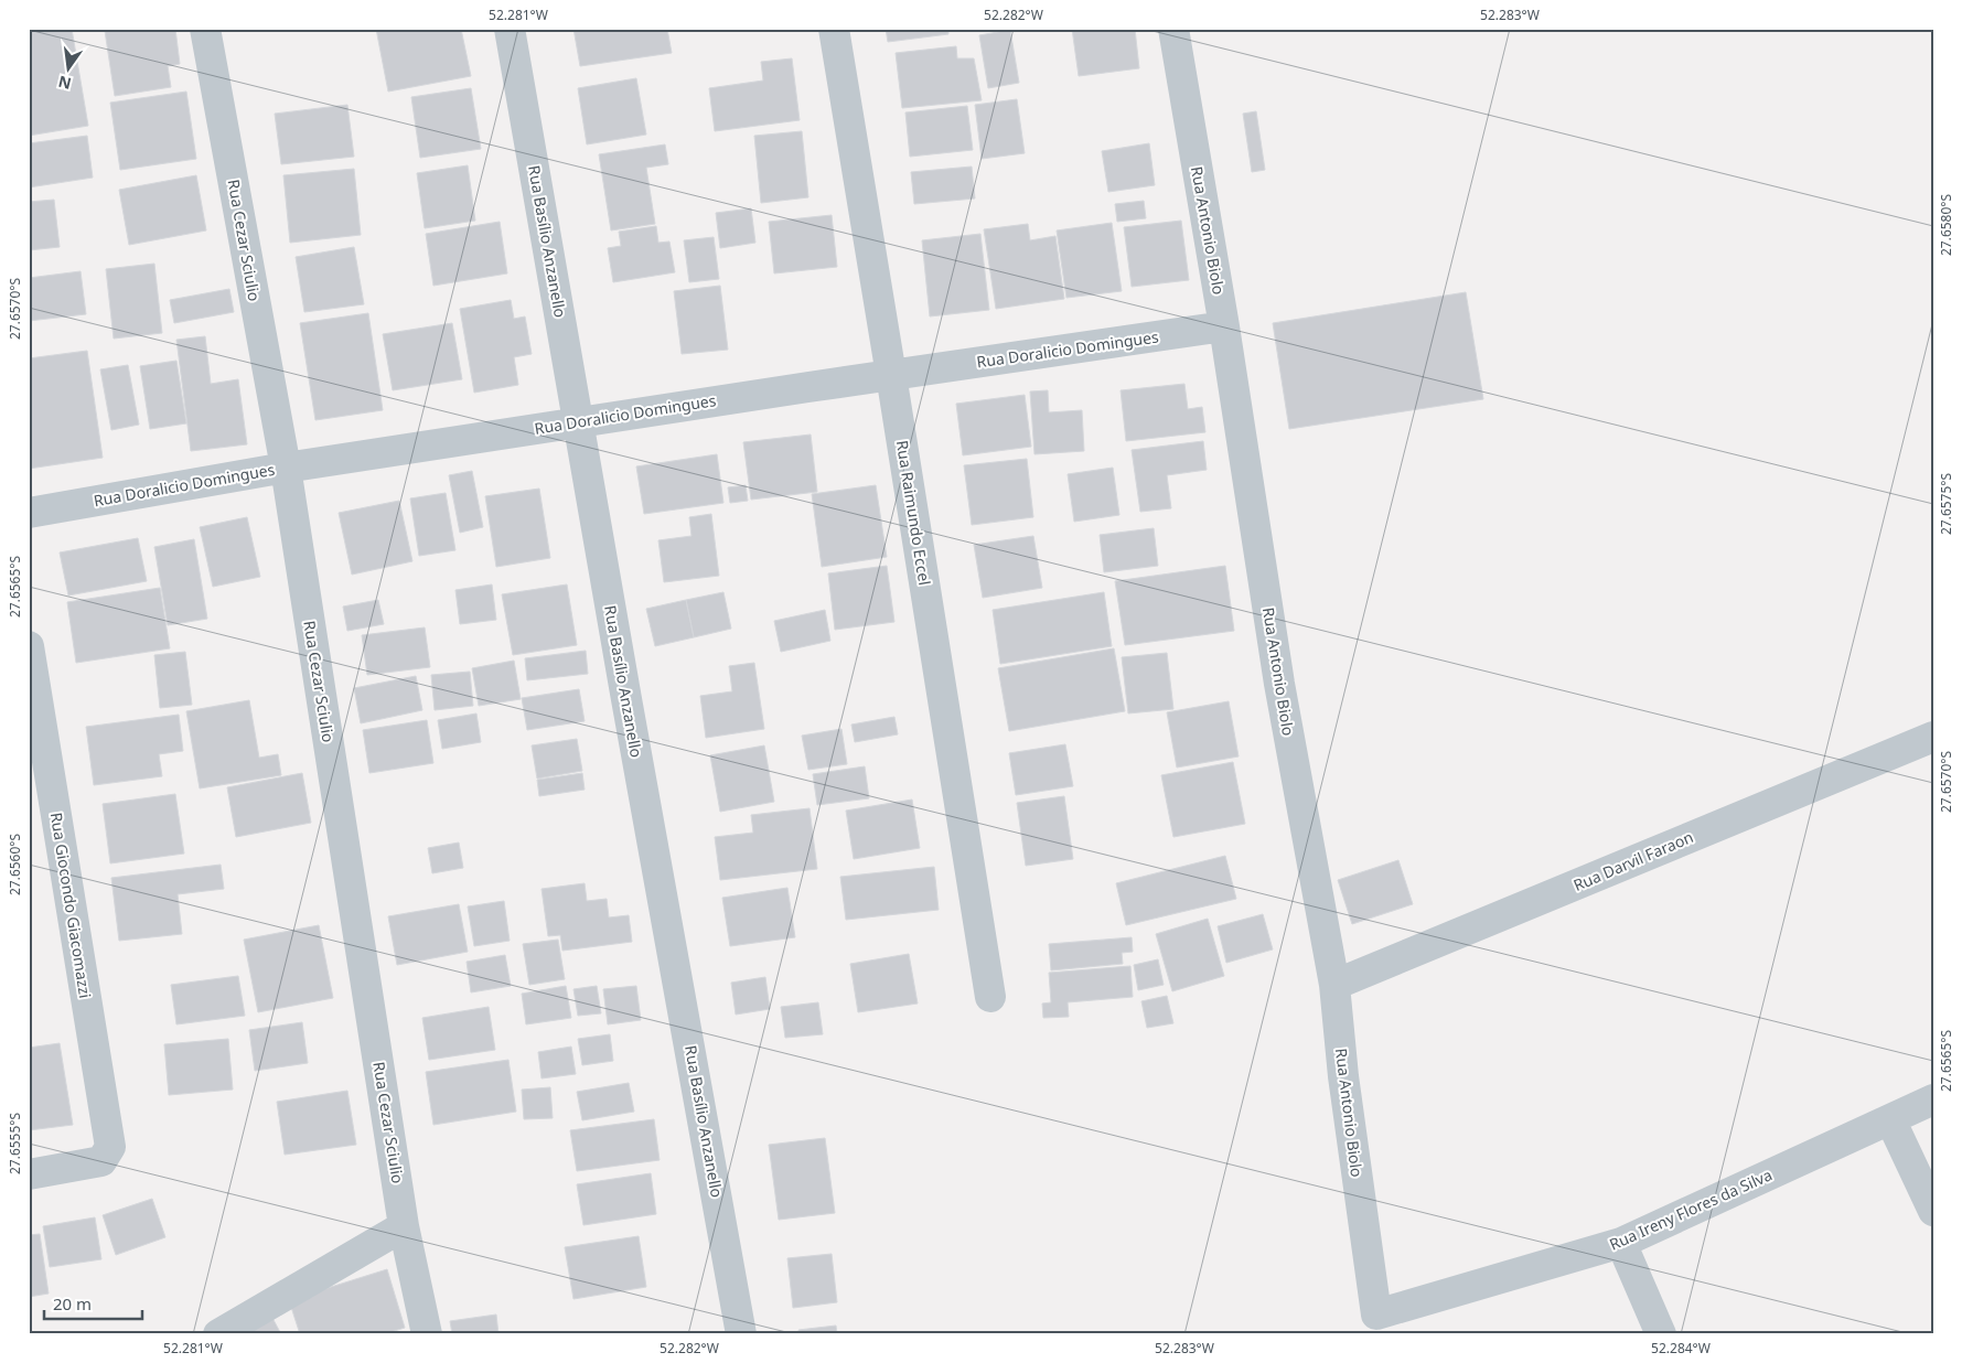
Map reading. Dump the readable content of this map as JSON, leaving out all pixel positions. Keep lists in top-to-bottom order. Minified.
{"streets":{"street":["Rua Antonio Biolo","Rua Cezar Sciulio","Rua Basílio Anzanello","Rua Doralicio Domingues","Rua Raimundo Eccel","Rua Darvil Faraon","Rua Giocondo Giacomazzi","Rua Ireny Flores da Silva"]},"crossings":[["Rua Antonio Biolo","Rua Doralicio Domingues"],["Rua Antonio Biolo","Rua Darvil Faraon"],["Rua Antonio Biolo","Rua Ireny Flores da Silva"],["Rua Cezar Sciulio","Rua Doralicio Domingues"],["Rua Basílio Anzanello","Rua Doralicio Domingues"],["Rua Doralicio Domingues","Rua Raimundo Eccel"]],"scale_bar":"20 m","north":"bottom","coordinates":["52.281°W","52.282°W","52.283°W","27.6580°S","27.6570°S","27.6575°S","27.6565°S","27.6560°S","27.6555°S","52.284°W"]}
